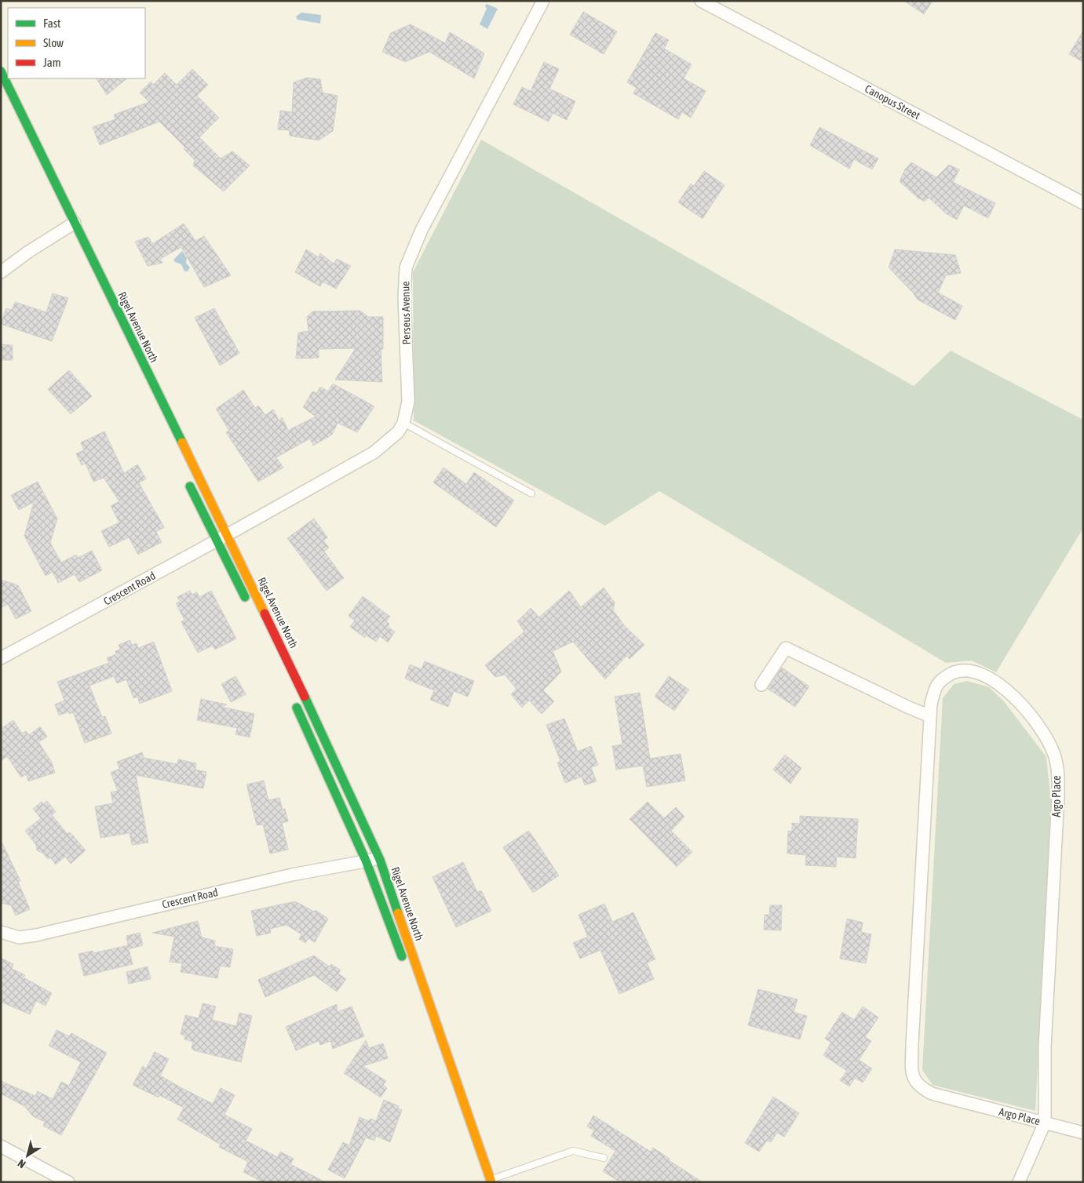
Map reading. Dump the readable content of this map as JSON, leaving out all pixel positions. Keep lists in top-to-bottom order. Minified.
{"streets":{"main road":["Rigel Avenue North"],"street":["Canopus Street","Perseus Avenue","Crescent Road","Argo Place"]},"crossings":[["Perseus Avenue","Rigel Avenue North"],["Perseus Avenue","Crescent Road"],["Rigel Avenue North","Crescent Road"]],"legend":["Fast","Slow","Jam"],"north":"bottom left"}
